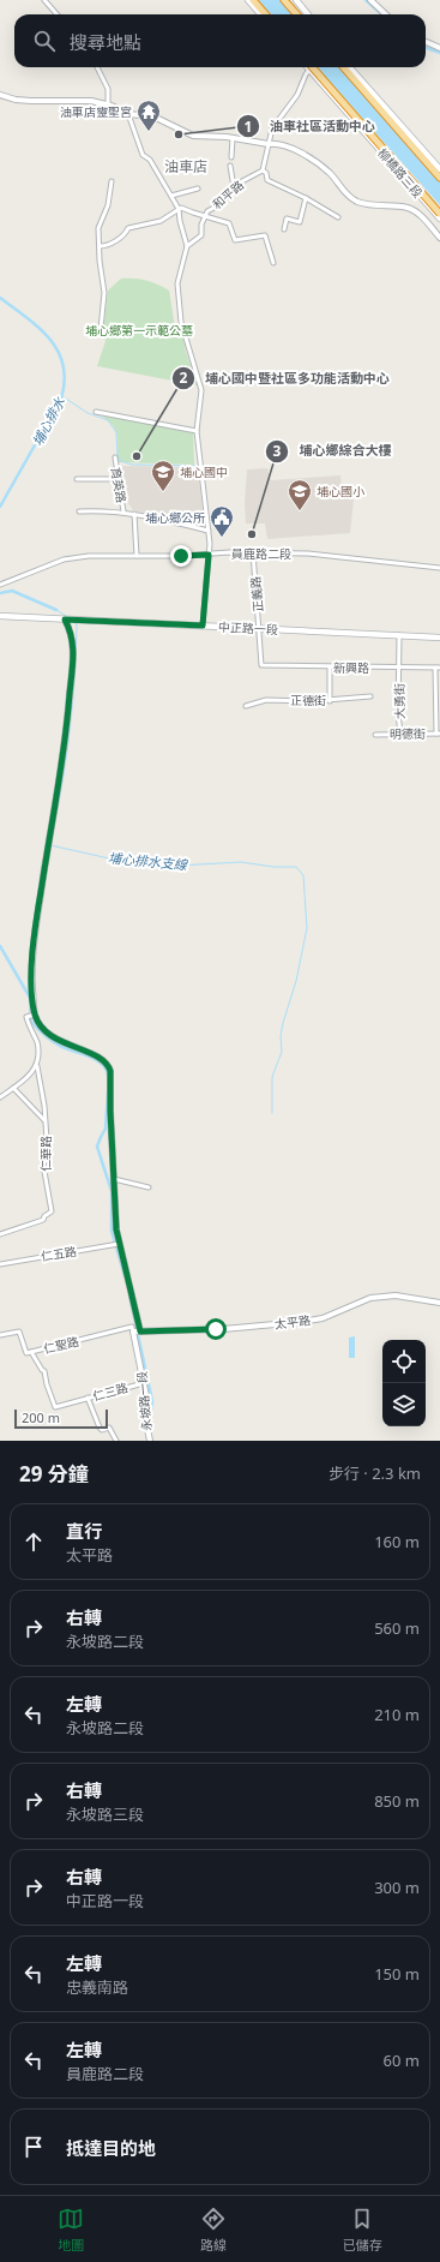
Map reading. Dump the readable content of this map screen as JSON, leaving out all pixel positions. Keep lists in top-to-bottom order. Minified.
{"streets":{"main road":["柳橋路三段","中正路一段"],"street":["和平路","育英路","員鹿路二段","正義路","新興路","正德街","大勇街","明德街","仁華路","仁五路","太平路","仁聖路","仁三路","永坡路一段"]},"crossings":[["員鹿路二段","正義路"],["正義路","中正路一段"],["正義路","新興路"],["中正路一段","大勇街"],["新興路","大勇街"],["大勇街","明德街"],["太平路","仁聖路"],["太平路","永坡路一段"],["仁聖路","仁三路"],["仁聖路","永坡路一段"],["仁三路","永坡路一段"]],"districts":["油車店"],"water":["埔心排水","埔心排水支線"],"parks":["埔心鄉第一示範公墓"],"places":{"temple":["油車店靈聖宮"],"other":["油車社區活動中心","埔心國中暨社區多功能活動中心","埔心鄉綜合大樓"],"school or university":["埔心國中","埔心國小"],"public building":["埔心鄉公所"]},"scale_bar":"200 m","page":{"search":"搜尋地點","scale":"200 m","heading":["29 分鐘","步行 · 2.3 km"],"list":[["直行","太平路","160 m"],["右轉","永坡路二段","560 m"],["左轉","永坡路二段","210 m"],["右轉","永坡路三段","850 m"],["右轉","中正路一段","300 m"],["左轉","忠義南路","150 m"],["左轉","員鹿路二段","60 m"],"抵達目的地"],"nav":["地圖","路線","已儲存"]}}
